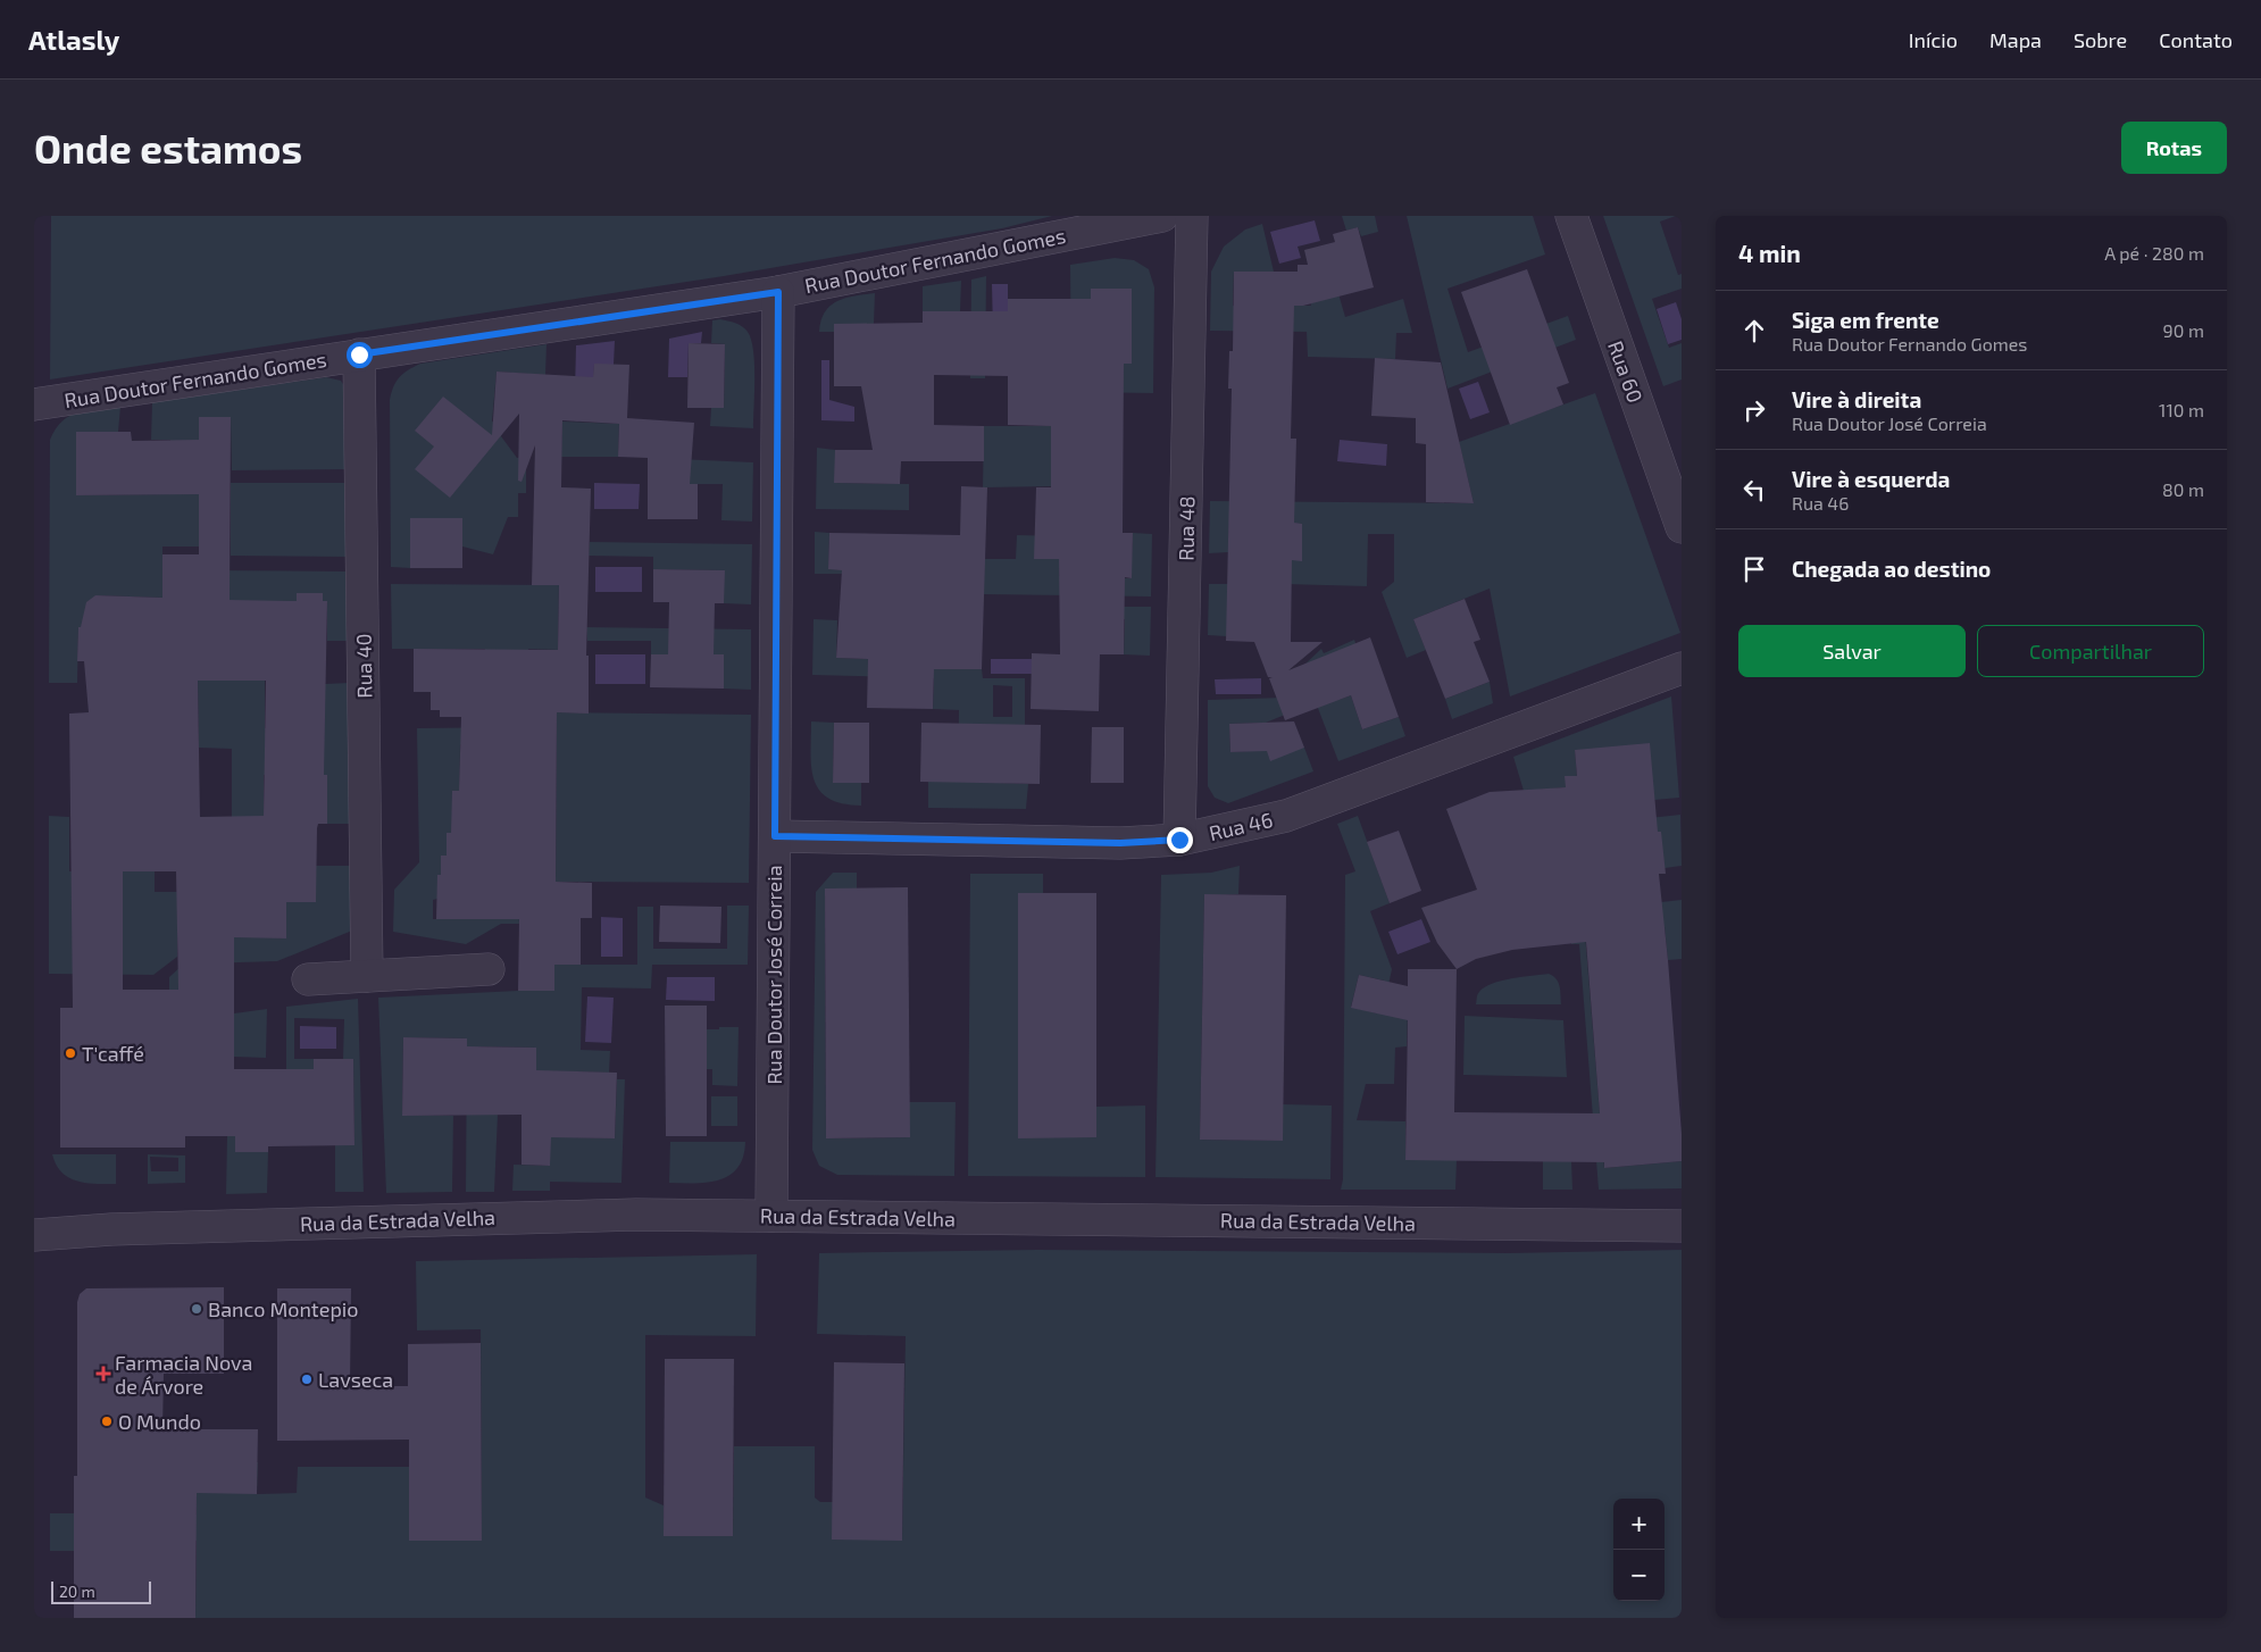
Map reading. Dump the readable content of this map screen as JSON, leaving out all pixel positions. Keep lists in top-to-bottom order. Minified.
{"streets":{"street":["Rua Doutor Fernando Gomes","Rua 60","Rua 48","Rua 40","Rua 46","Rua Doutor José Correia","Rua da Estrada Velha"]},"crossings":[["Rua Doutor Fernando Gomes","Rua 40"],["Rua Doutor Fernando Gomes","Rua Doutor José Correia"],["Rua 48","Rua 46"],["Rua 46","Rua Doutor José Correia"],["Rua Doutor José Correia","Rua da Estrada Velha"]],"places":{"other":["T'caffé","Banco Montepio","Lavseca","O Mundo"],"health":["Farmacia Nova de Árvore"]},"scale_bar":"20 m","page":{"header":"Atlasly","nav":["Início","Mapa","Sobre","Contato"],"buttons":["Rotas",["Salvar","Compartilhar"]],"title":"Onde estamos","heading":["4 min","A pé · 280 m"],"list":[["Siga em frente","Rua Doutor Fernando Gomes","90 m"],["Vire à direita","Rua Doutor José Correia","110 m"],["Vire à esquerda","Rua 46","80 m"],"Chegada ao destino"],"map_buttons":["+","−"],"scale":"20 m"}}
